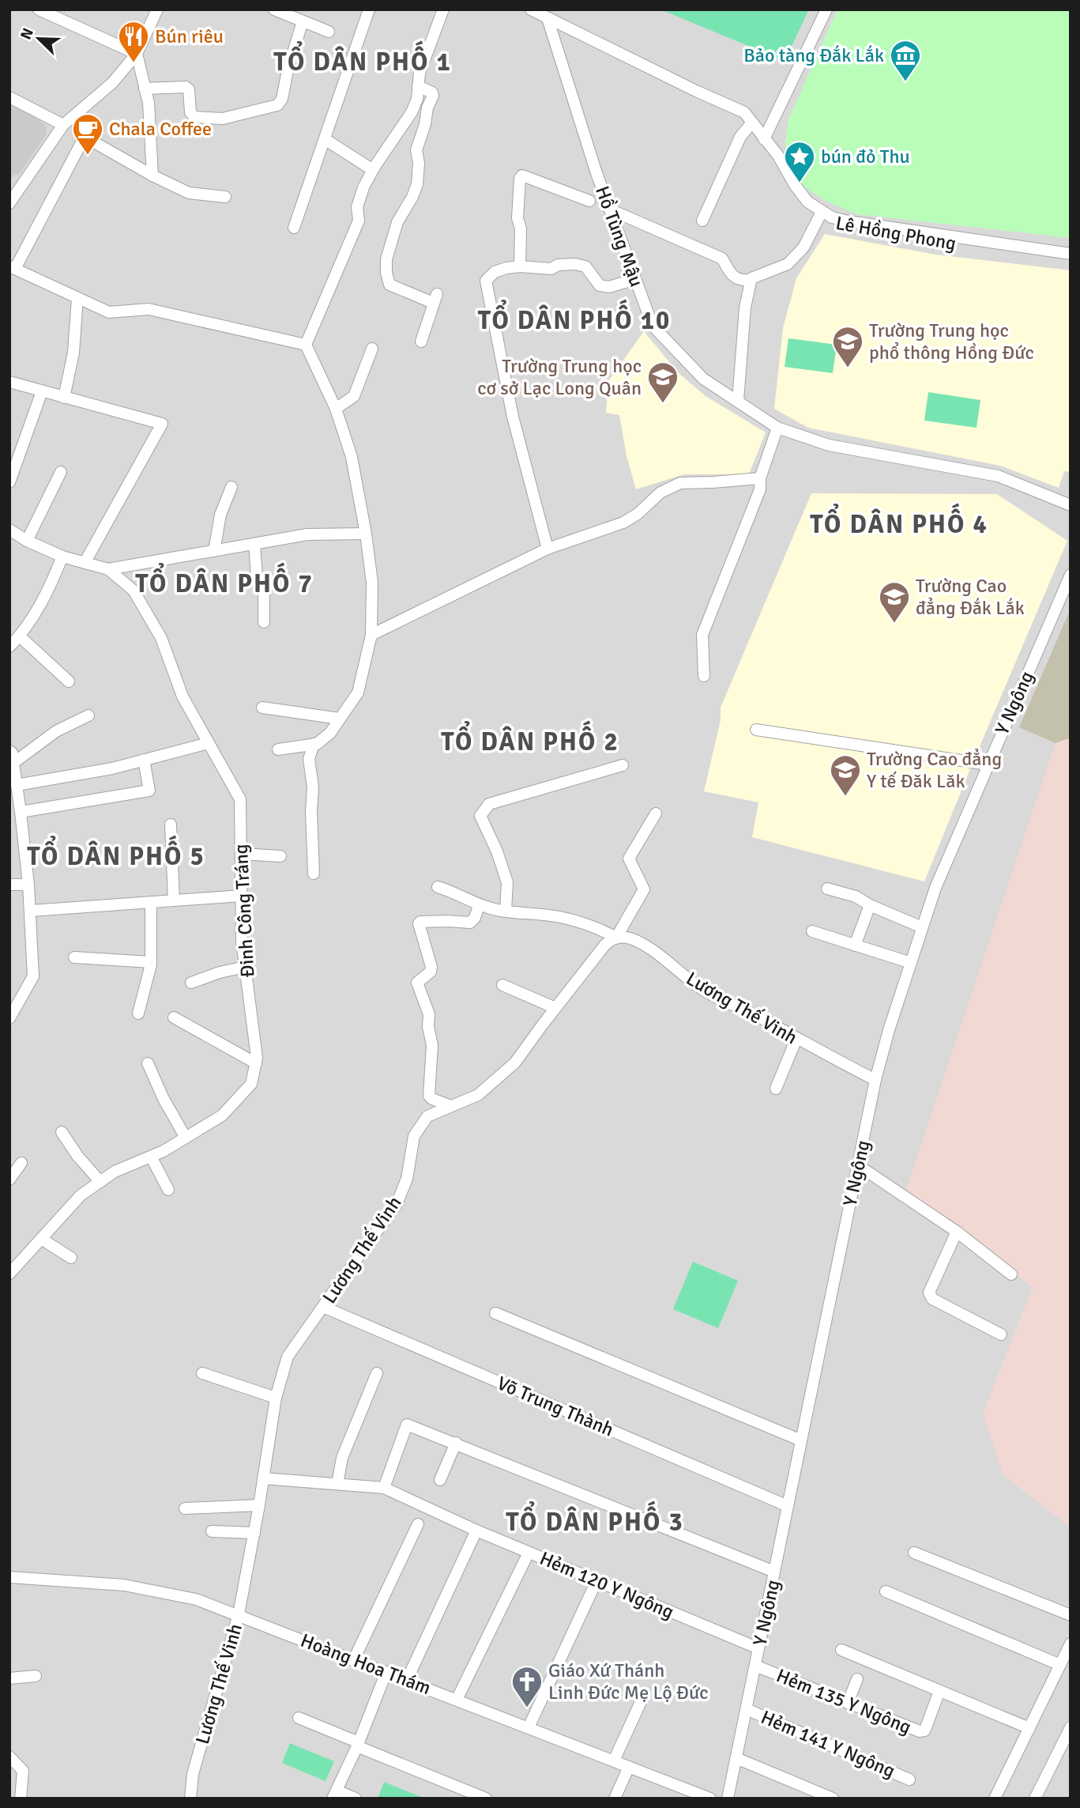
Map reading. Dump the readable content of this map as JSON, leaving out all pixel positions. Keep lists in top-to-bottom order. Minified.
{"streets":{"street":["Lê Hồng Phong","Hồ Tùng Mậu","Y Ngông","Đinh Công Tráng","Lương Thế Vinh","Võ Trung Thành","Hẻm 120 Y Ngông","Hoàng Hoa Thám","Hẻm 135 Y Ngông","Hẻm 141 Y Ngông"]},"crossings":[["Lê Hồng Phong","Hồ Tùng Mậu"],["Y Ngông","Lương Thế Vinh"],["Y Ngông","Võ Trung Thành"],["Y Ngông","Hẻm 120 Y Ngông"],["Y Ngông","Hẻm 135 Y Ngông"],["Y Ngông","Hẻm 141 Y Ngông"],["Lương Thế Vinh","Võ Trung Thành"],["Lương Thế Vinh","Hẻm 120 Y Ngông"],["Lương Thế Vinh","Hoàng Hoa Thám"]],"districts":["TỔ DÂN PHỐ 1","TỔ DÂN PHỐ 10","TỔ DÂN PHỐ 4","TỔ DÂN PHỐ 7","TỔ DÂN PHỐ 2","TỔ DÂN PHỐ 5","TỔ DÂN PHỐ 3"],"places":{"restaurant":["Bún riêu"],"museum":["Bảo tàng Đắk Lắk"],"cafe":["Chala Coffee"],"place":["bún đỏ Thu"],"school or university":["Trường Trung học phổ thông Hồng Đức","Trường Trung học cơ sở Lạc Long Quân","Trường Cao đẳng Đắk Lắk","Trường Cao đẳng Y tế Đăk Lăk"],"church":["Giáo Xứ Thánh Linh Đức Mẹ Lộ Đức"]},"north":"top left"}
